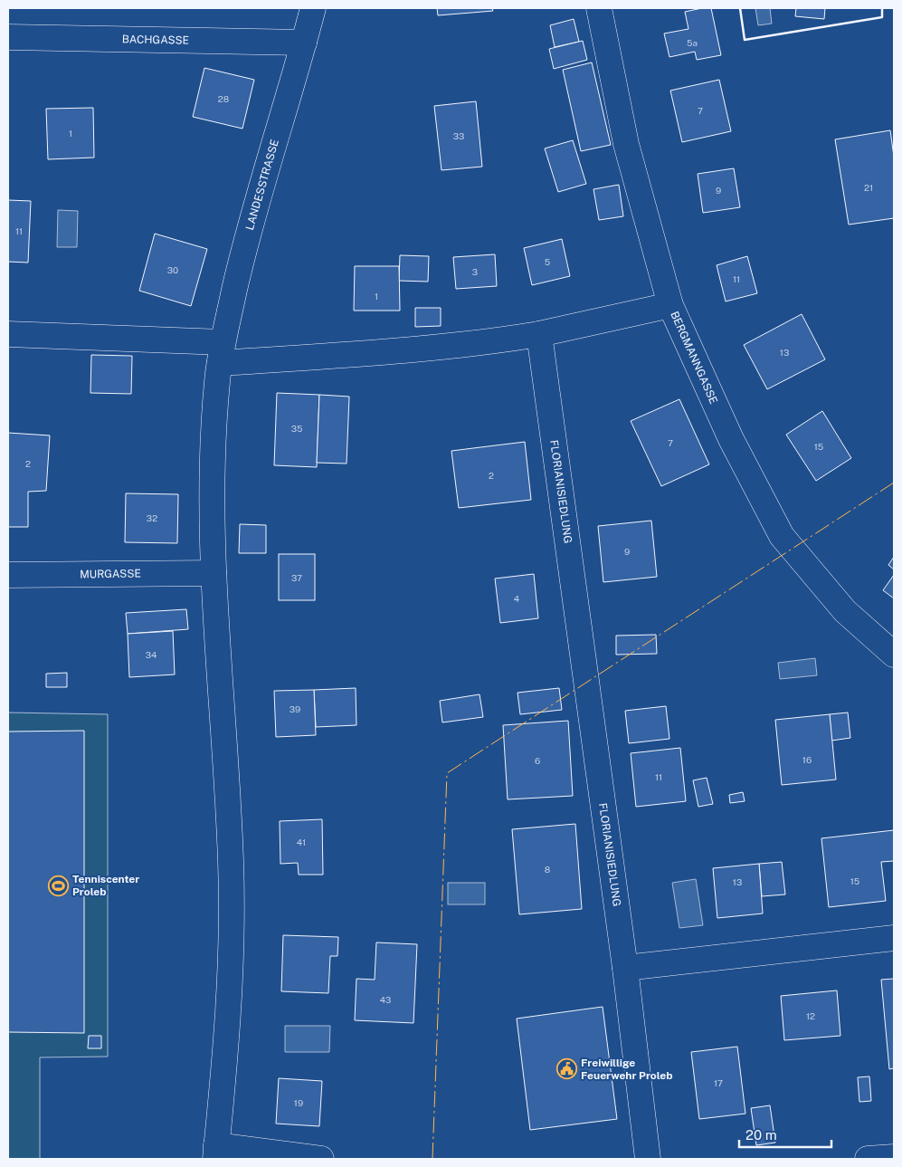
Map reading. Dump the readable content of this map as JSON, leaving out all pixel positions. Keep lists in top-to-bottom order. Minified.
{"streets":{"street":["BACHGASSE","LANDESSTRASSE","BERGMANNGASSE","FLORIANISIEDLUNG","MURGASSE"]},"crossings":[["BACHGASSE","LANDESSTRASSE"],["LANDESSTRASSE","MURGASSE"]],"places":{"sports":["Tenniscenter Proleb"],"public building":["Freiwillige Feuerwehr Proleb"]},"house_numbers":["5a","28","7","1","33","21","9","11","5","30","3","11","1","13","35","7","15","2","2","32","9","37","4","34","39","16","6","11","41","8","15","13","43","12","17","19"],"scale_bar":"20 m"}
